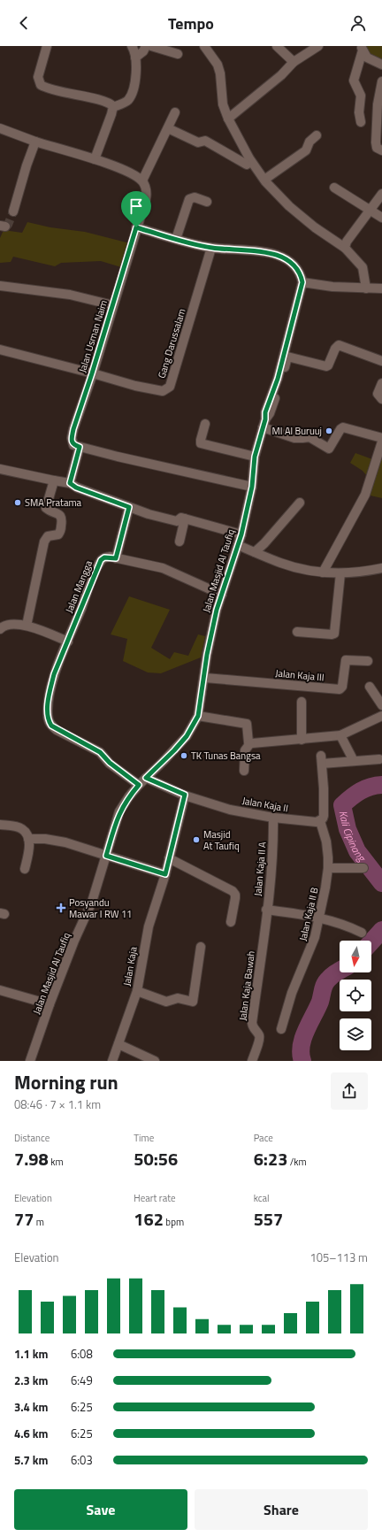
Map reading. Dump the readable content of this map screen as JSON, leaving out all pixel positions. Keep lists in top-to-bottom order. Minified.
{"streets":{"street":["Jalan Usman Naim","Gang Darussalam","Jalan Masjid Al Taufiq","Jalan Mangga","Jalan Kaja III","Jalan Kaja II","Jalan Kaja II A","Jalan Kaja II B","Jalan Kaja","Jalan Kaja Bawah"]},"crossings":[["Jalan Usman Naim","Gang Darussalam"],["Jalan Masjid Al Taufiq","Jalan Mangga"],["Jalan Masjid Al Taufiq","Jalan Kaja III"],["Jalan Masjid Al Taufiq","Jalan Kaja II"],["Jalan Kaja II","Jalan Kaja II A"],["Jalan Kaja II","Jalan Kaja II B"],["Jalan Kaja II","Jalan Kaja"],["Jalan Kaja II A","Jalan Kaja II B"],["Jalan Kaja II A","Jalan Kaja Bawah"]],"water":["Kali Cipinang"],"places":{"other":["MI Al Buruuj","SMA Pratama","TK Tunas Bangsa","Masjid At Taufiq"],"health":["Posyandu Mawar I RW 11"]},"north":"bottom","page":{"header":"Tempo","heading":["Morning run","08:46 · 7 × 1.1 km"],"stats":[["Distance","7.98 km"],["Time","50:56"],["Pace","6:23 /km"],["Elevation","77 m"],["Heart rate","162 bpm"],["kcal","557"]],"chart":["Elevation","105–113 m"],"list":[{"name":"1.1 km","note":"6:08"},{"name":"2.3 km","note":"6:49"},{"name":"3.4 km","note":"6:25"},{"name":"4.6 km","note":"6:25"},{"name":"5.7 km","note":"6:03"}],"buttons":["Save","Share"]}}
